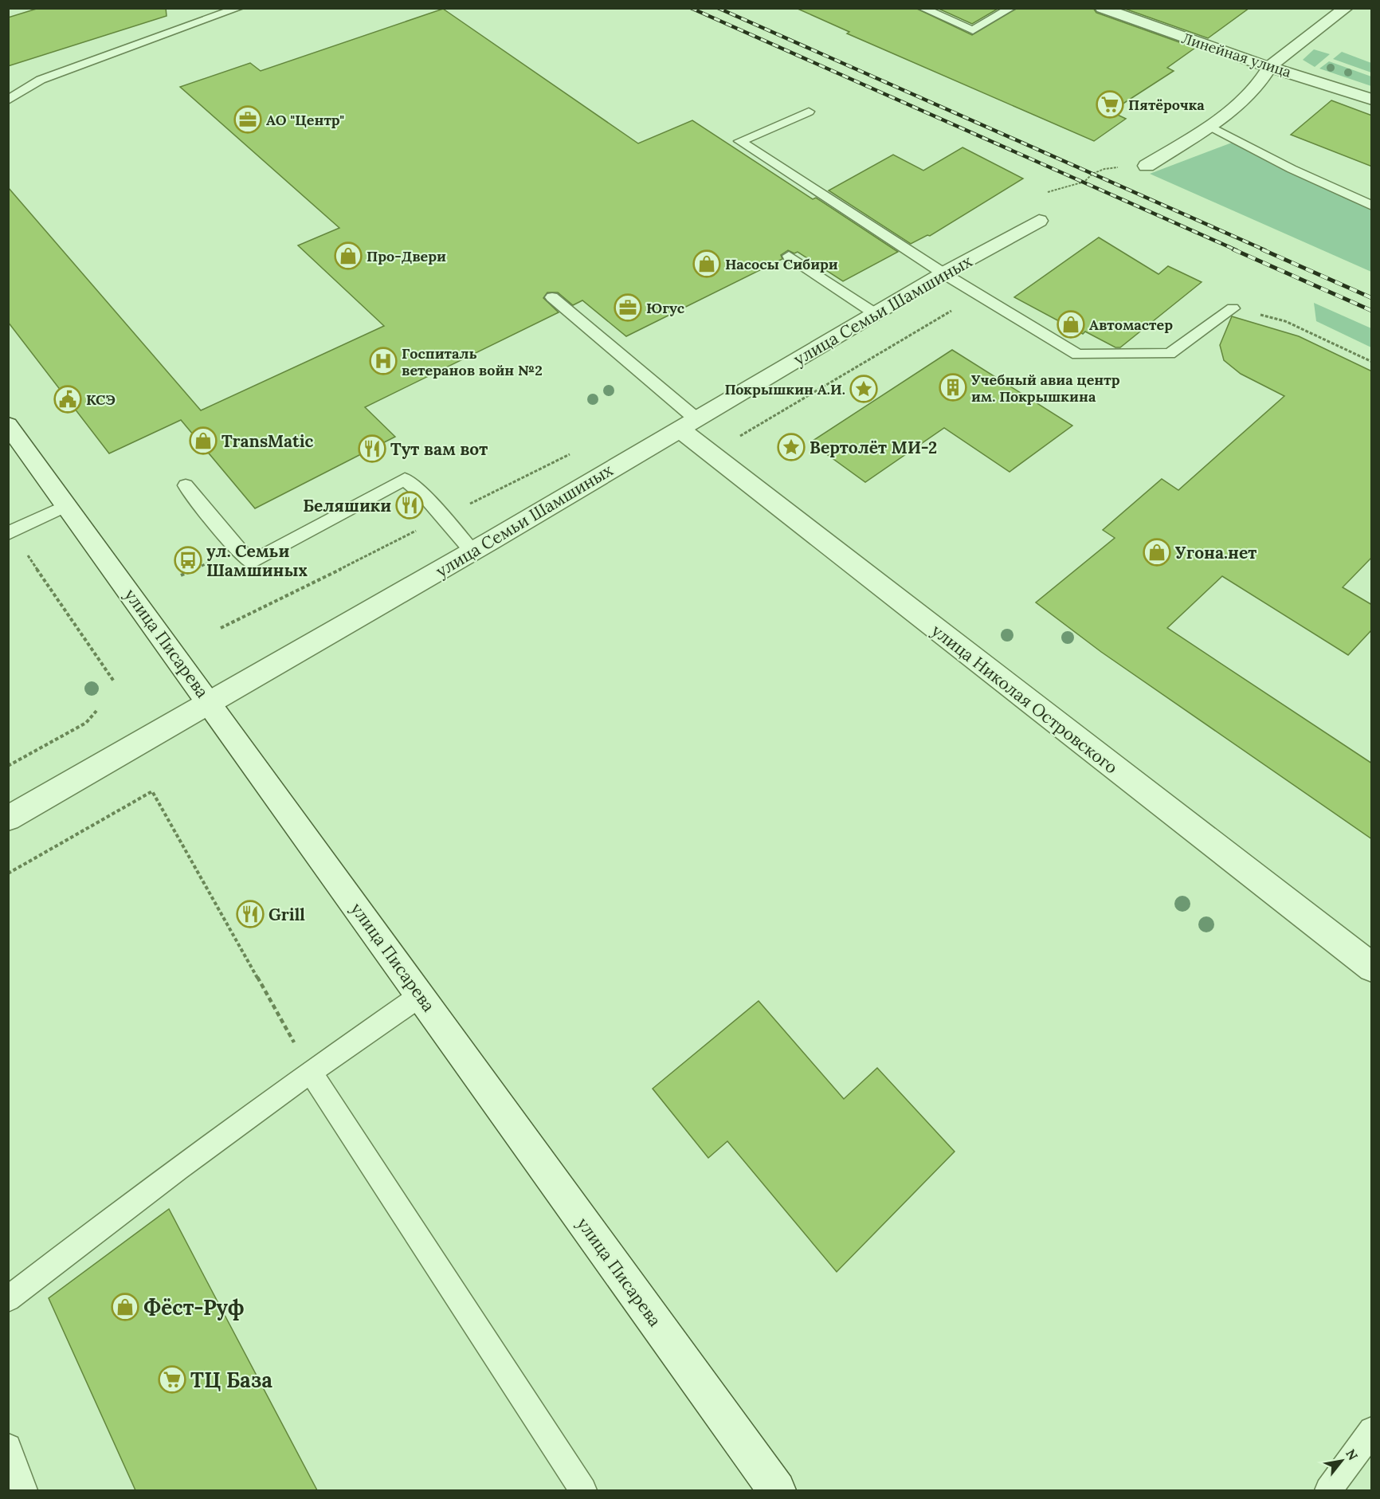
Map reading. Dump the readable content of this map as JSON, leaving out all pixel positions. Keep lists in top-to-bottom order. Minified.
{"streets":{"street":["Линейная улица","улица Семьи Шамшиных","улица Писарева","улица Николая Островского"]},"crossings":[["улица Семьи Шамшиных","улица Писарева"],["улица Семьи Шамшиных","улица Николая Островского"]],"places":{"supermarket":["Пятёрочка","ТЦ База"],"office":["АО \"Центр\"","Югус"],"shop":["Про-Двери","Насосы Сибири","Автомастер","TransMatic","Угона.нет","Фёст-Руф"],"hospital":["Госпиталь ветеранов войн №2"],"building":["Учебный авиа центр им. Покрышкина"],"place":["Покрышкин А.И.","Вертолёт МИ-2"],"public building":["КСЭ"],"restaurant":["Тут вам вот","Беляшики","Grill"],"bus stop":["ул. Семьи Шамшиных"]},"north":"top right"}
